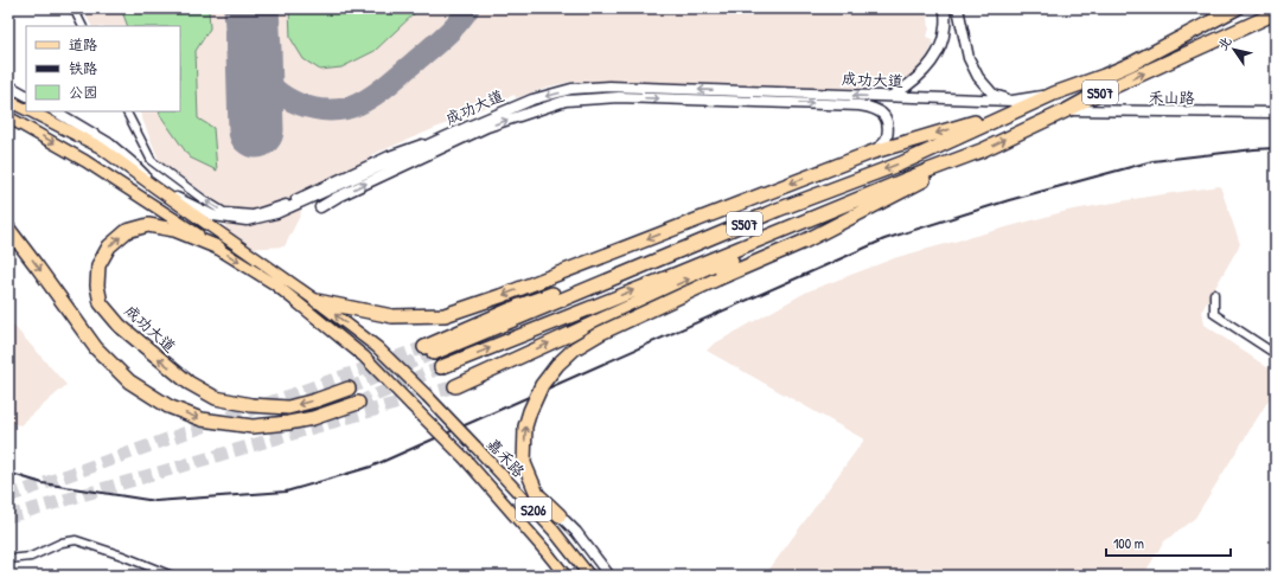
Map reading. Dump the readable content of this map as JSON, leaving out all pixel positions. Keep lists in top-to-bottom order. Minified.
{"streets":{"highway":["成功大道","S507"],"main road":["禾山路","嘉禾路","S206"]},"crossings":[["成功大道","S507"],["成功大道","嘉禾路"],["S507","禾山路"]],"legend":["道路","铁路","公园"],"scale_bar":"100 m","north":"top left"}
